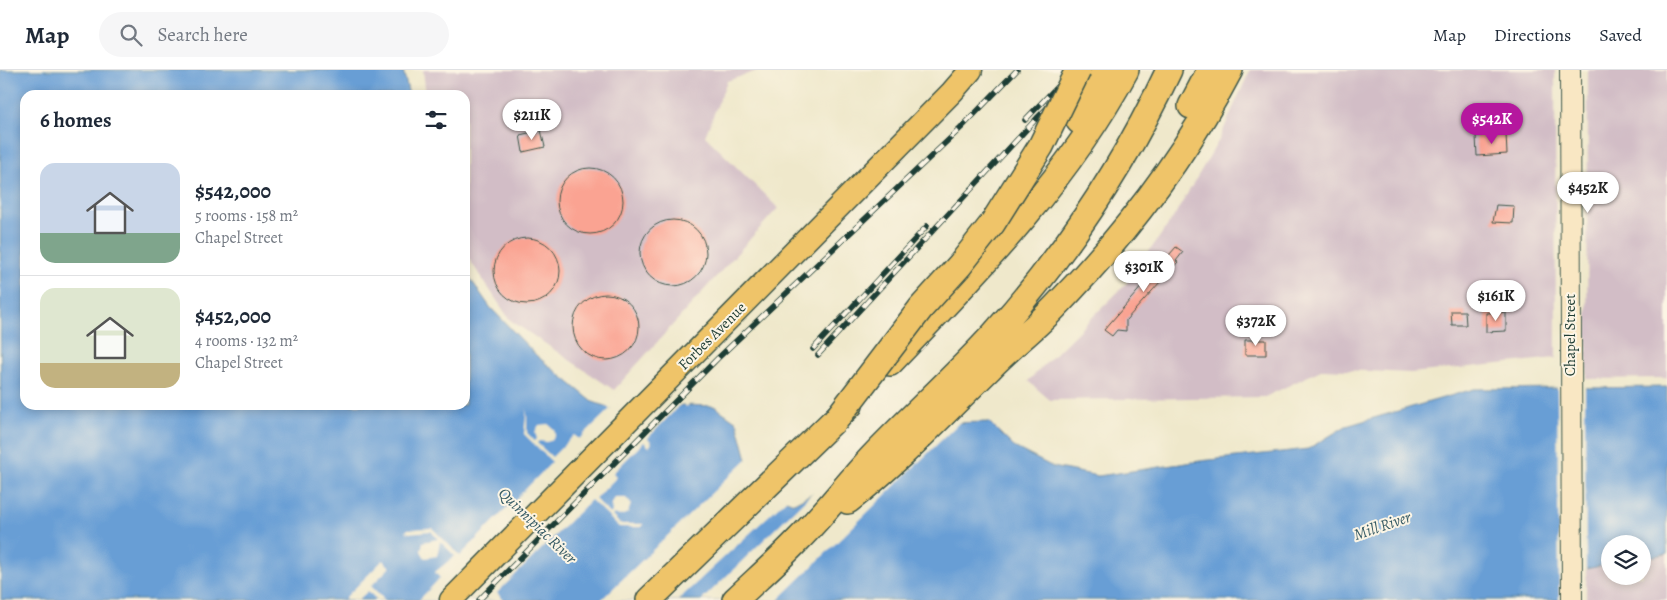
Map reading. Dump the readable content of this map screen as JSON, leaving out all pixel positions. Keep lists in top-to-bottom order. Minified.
{"streets":{"main road":["Chapel Street","Forbes Avenue"]},"water":["Quinnipiac River","Mill River"],"page":{"header":"Map","search":"Search here","nav":["Map","Directions","Saved"],"heading":"6 homes","price":["$211K","$542K","$452K","$301K","$161K","$372K"],"list":[{"name":"$542,000","note":"5 rooms · 158 m² · Chapel Street"},{"name":"$452,000","note":"4 rooms · 132 m² · Chapel Street"}]}}
